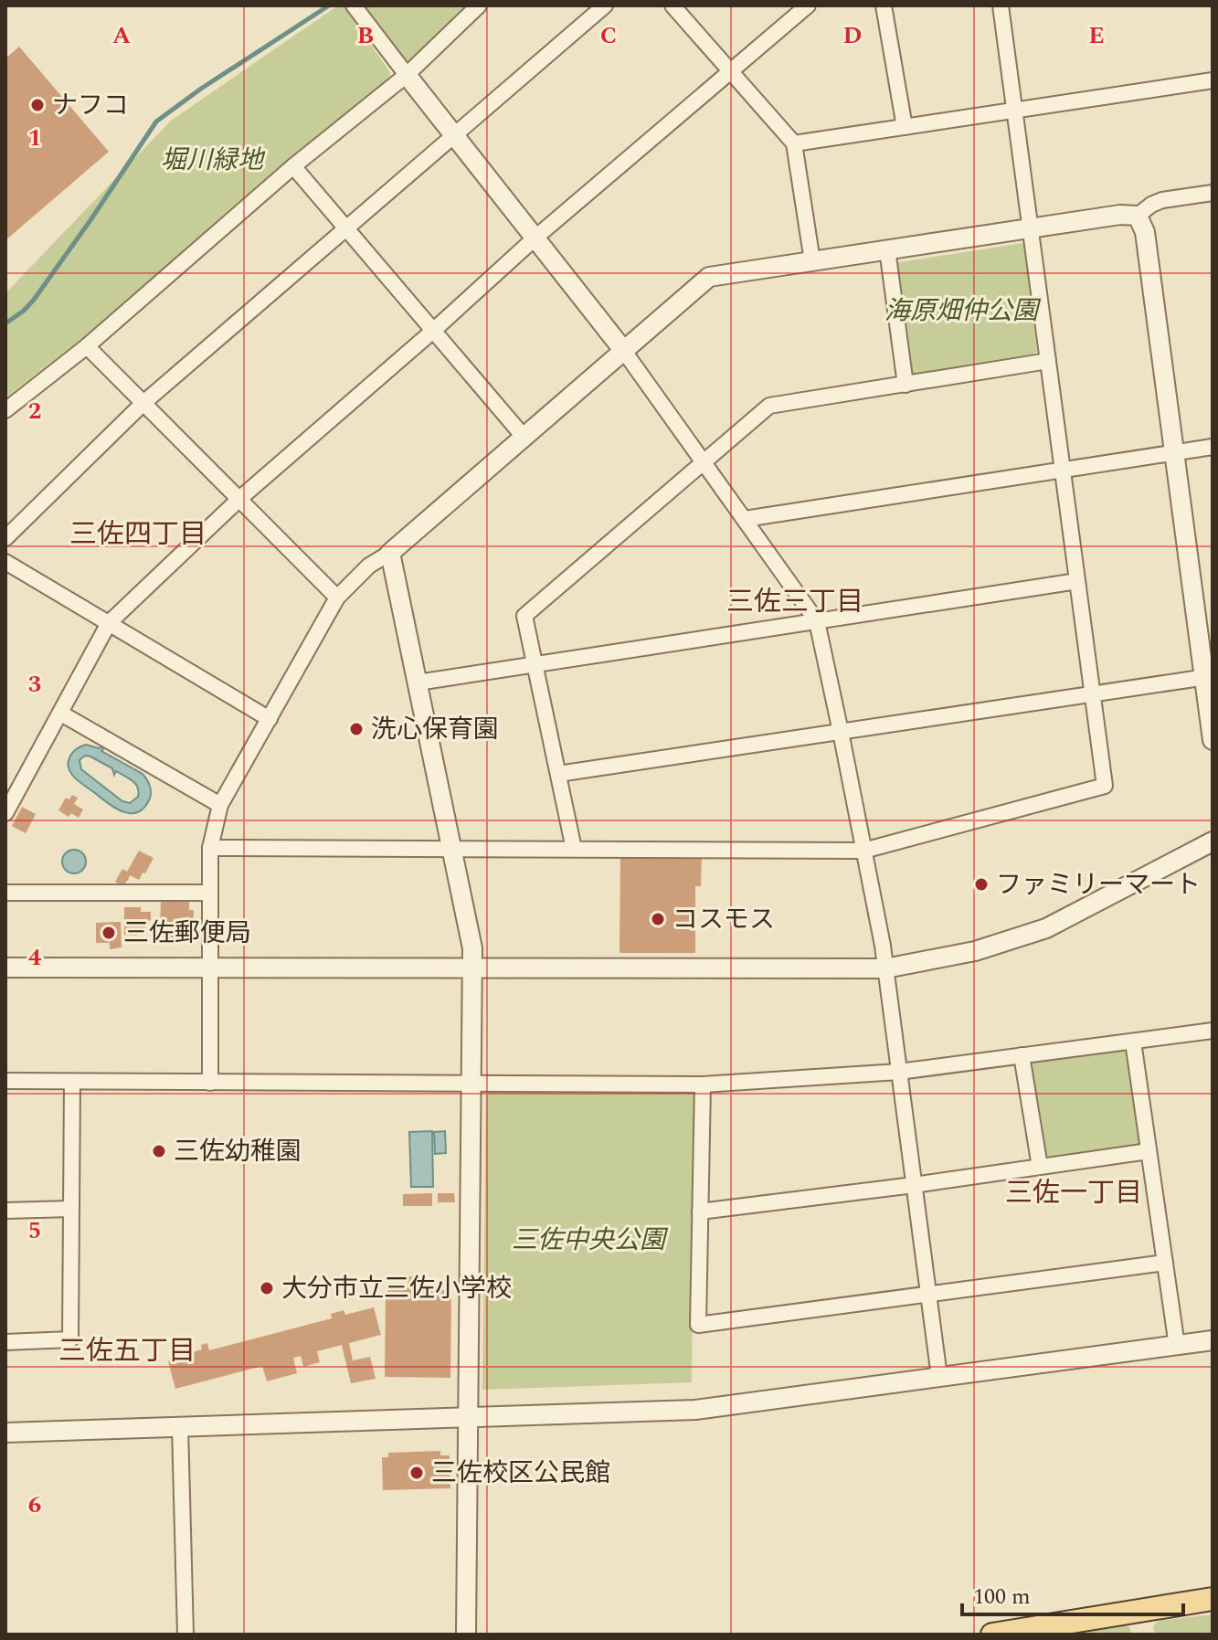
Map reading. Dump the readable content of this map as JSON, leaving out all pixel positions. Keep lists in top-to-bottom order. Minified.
{"districts":["三佐四丁目","三佐三丁目","三佐一丁目","三佐五丁目"],"parks":["堀川緑地","海原畑仲公園","三佐中央公園"],"places":["ナフコ","洗心保育園","ファミリーマート","コスモス","三佐郵便局","三佐幼稚園","大分市立三佐小学校","三佐校区公民館"],"scale_bar":"100 m","grid":{"columns":["A","B","C","D","E"],"rows":["1","2","3","4","5","6"]}}
